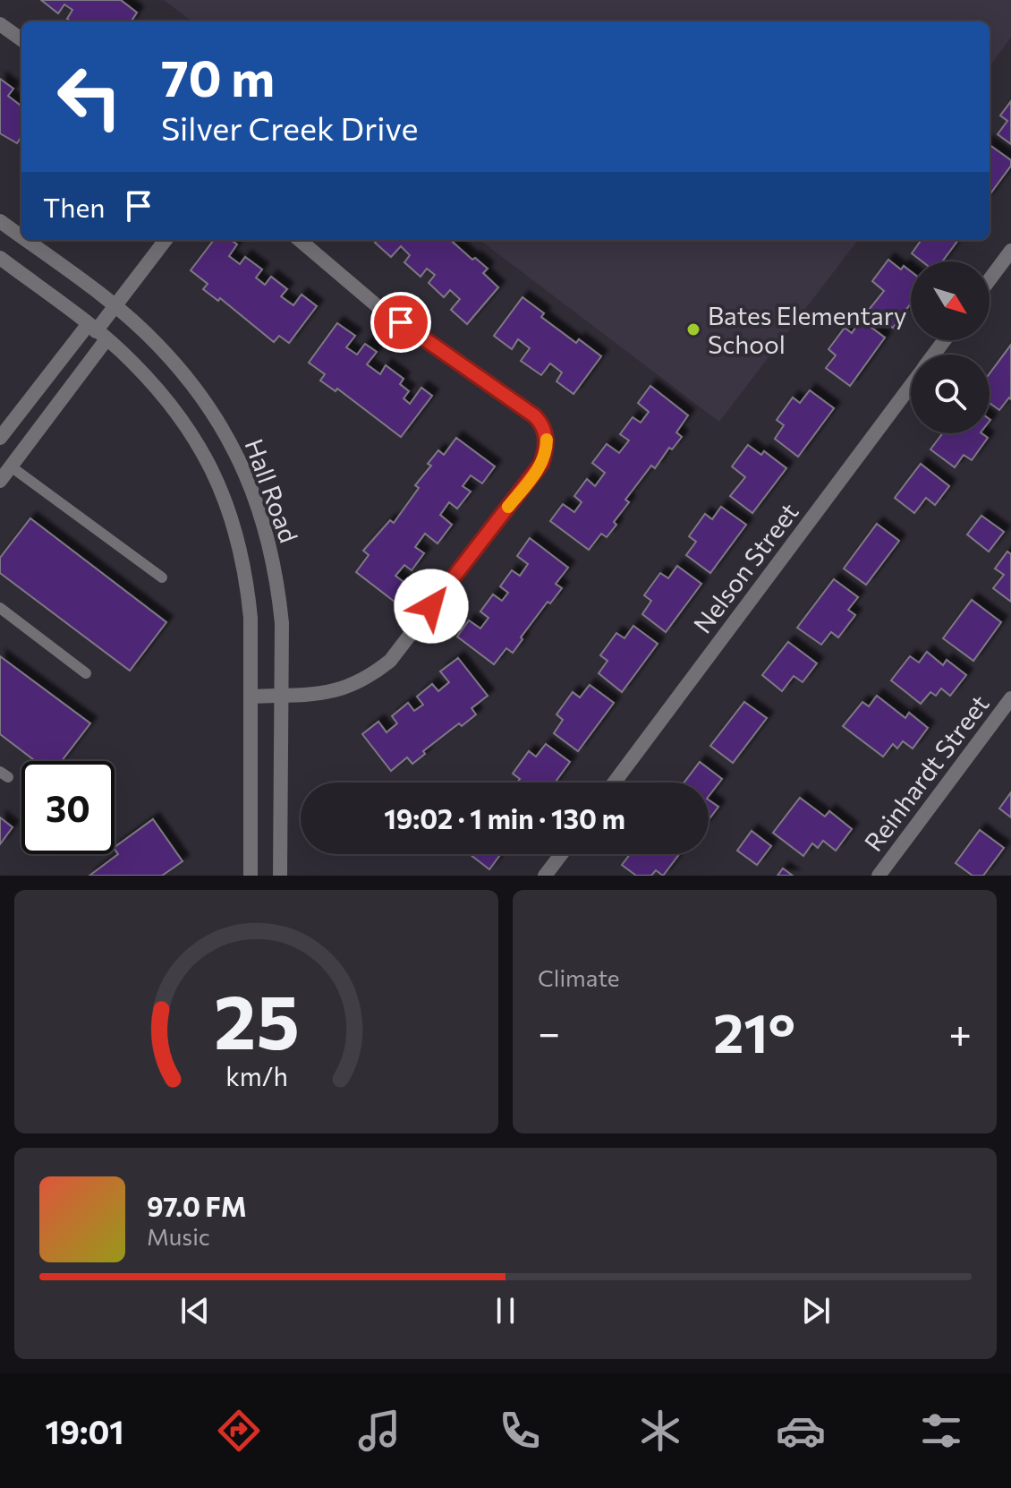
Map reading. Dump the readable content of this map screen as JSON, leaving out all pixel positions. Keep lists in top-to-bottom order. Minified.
{"streets":{"street":["Hall Road","Nelson Street","Reinhardt Street"]},"places":["Bates Elementary School"],"north":"bottom right","page":{"turn":["70 m","Silver Creek Drive"],"then":"Then","limit":"30","trip":"19:02 · 1 min · 130 m","tile":"Climate","heat":["−","21°","+"],"song":["97.0 FM","Music"],"tabs":"19:01","gauge":["25","km/h"]}}
